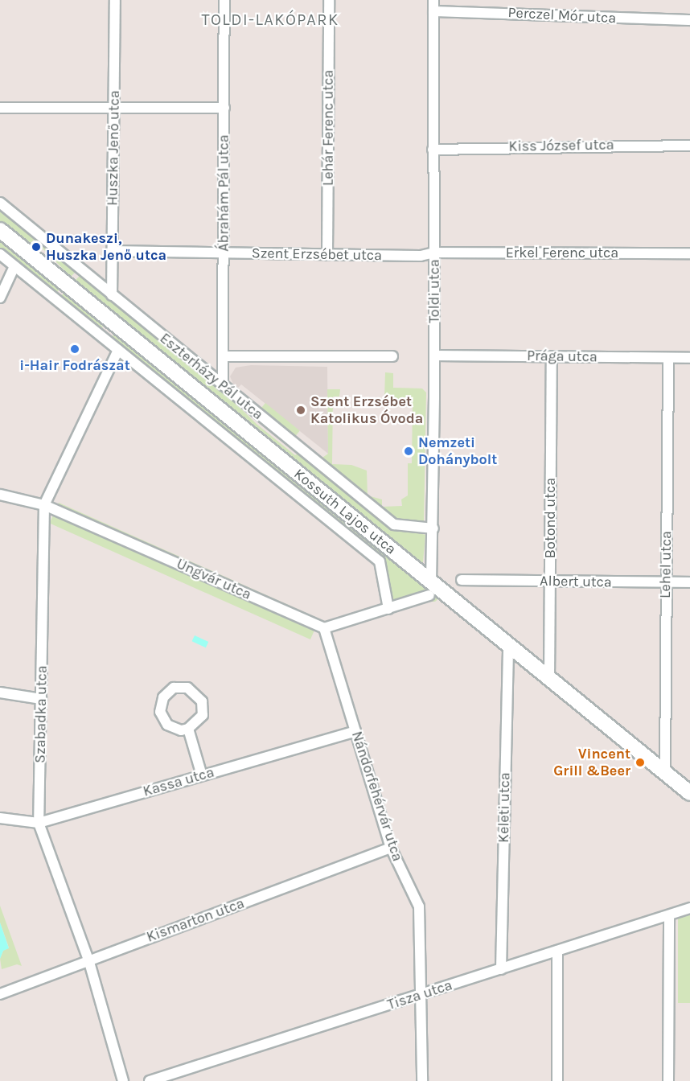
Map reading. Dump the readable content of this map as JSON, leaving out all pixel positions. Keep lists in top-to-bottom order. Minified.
{"streets":{"street":["Perczel Mór utca","Lehár Ferenc utca","Kiss József utca","Huszka Jenő utca","Ábrahám Pál utca","Erkel Ferenc utca","Szent Erzsébet utca","Toldi utca","Prága utca","Eszterházy Pál utca","Kossuth Lajos utca","Botond utca","Lehel utca","Ungvár utca","Albert utca","Szabadka utca","Kassa utca","Nándorfehérvár utca","Keleti utca","Kismarton utca","Tisza utca"]},"crossings":[["Perczel Mór utca","Toldi utca"],["Lehár Ferenc utca","Szent Erzsébet utca"],["Kiss József utca","Toldi utca"],["Huszka Jenő utca","Szent Erzsébet utca"],["Huszka Jenő utca","Eszterházy Pál utca"],["Ábrahám Pál utca","Szent Erzsébet utca"],["Ábrahám Pál utca","Eszterházy Pál utca"],["Erkel Ferenc utca","Szent Erzsébet utca"],["Erkel Ferenc utca","Toldi utca"],["Szent Erzsébet utca","Toldi utca"],["Toldi utca","Prága utca"],["Toldi utca","Eszterházy Pál utca"],["Toldi utca","Kossuth Lajos utca"],["Prága utca","Botond utca"],["Prága utca","Lehel utca"],["Kossuth Lajos utca","Botond utca"],["Kossuth Lajos utca","Lehel utca"],["Kossuth Lajos utca","Szabadka utca"],["Kossuth Lajos utca","Keleti utca"],["Botond utca","Albert utca"],["Lehel utca","Albert utca"],["Ungvár utca","Szabadka utca"],["Ungvár utca","Nándorfehérvár utca"],["Szabadka utca","Kassa utca"],["Szabadka utca","Kismarton utca"],["Kassa utca","Nándorfehérvár utca"],["Nándorfehérvár utca","Kismarton utca"],["Nándorfehérvár utca","Tisza utca"],["Keleti utca","Tisza utca"]],"districts":["TOLDI-LAKÓPARK"],"places":["Dunakeszi, Huszka Jenő utca","i-Hair Fodrászat","Szent Erzsébet Katolikus Óvoda","Nemzeti Dohánybolt","Vincent Grill &Beer"]}
